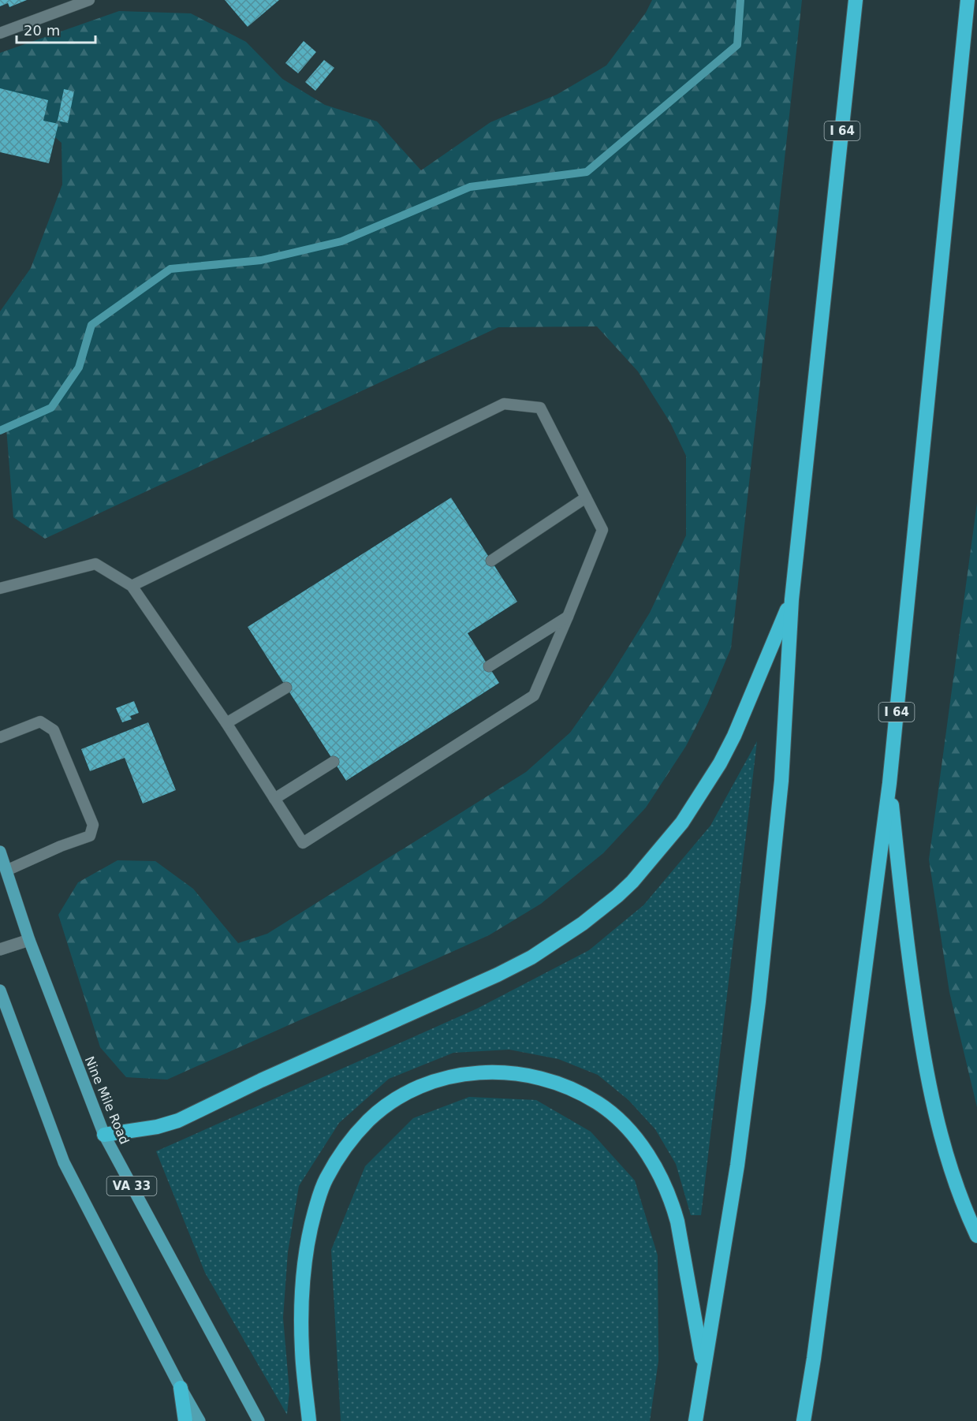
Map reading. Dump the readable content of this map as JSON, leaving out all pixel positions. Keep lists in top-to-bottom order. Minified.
{"streets":{"highway":["I 64"],"main road":["Nine Mile Road","VA 33"]},"scale_bar":"20 m"}
